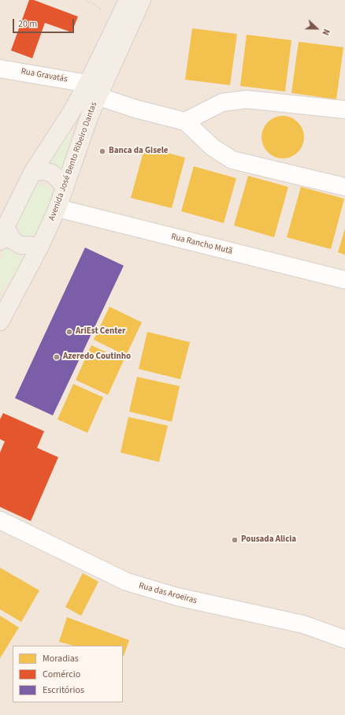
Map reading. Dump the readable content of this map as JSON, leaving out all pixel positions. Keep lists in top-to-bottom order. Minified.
{"streets":{"main road":["Avenida José Bento Ribeiro Dantas"],"street":["Rua Gravatás","Rua Rancho Mutã","Rua das Aroeiras"]},"crossings":[["Rua Gravatás","Avenida José Bento Ribeiro Dantas"],["Avenida José Bento Ribeiro Dantas","Rua Rancho Mutã"]],"places":["Banca da Gisele","AriEst Center","Azeredo Coutinho","Pousada Alicia"],"legend":["Moradias","Comércio","Escritórios"],"scale_bar":"20 m","north":"right"}
